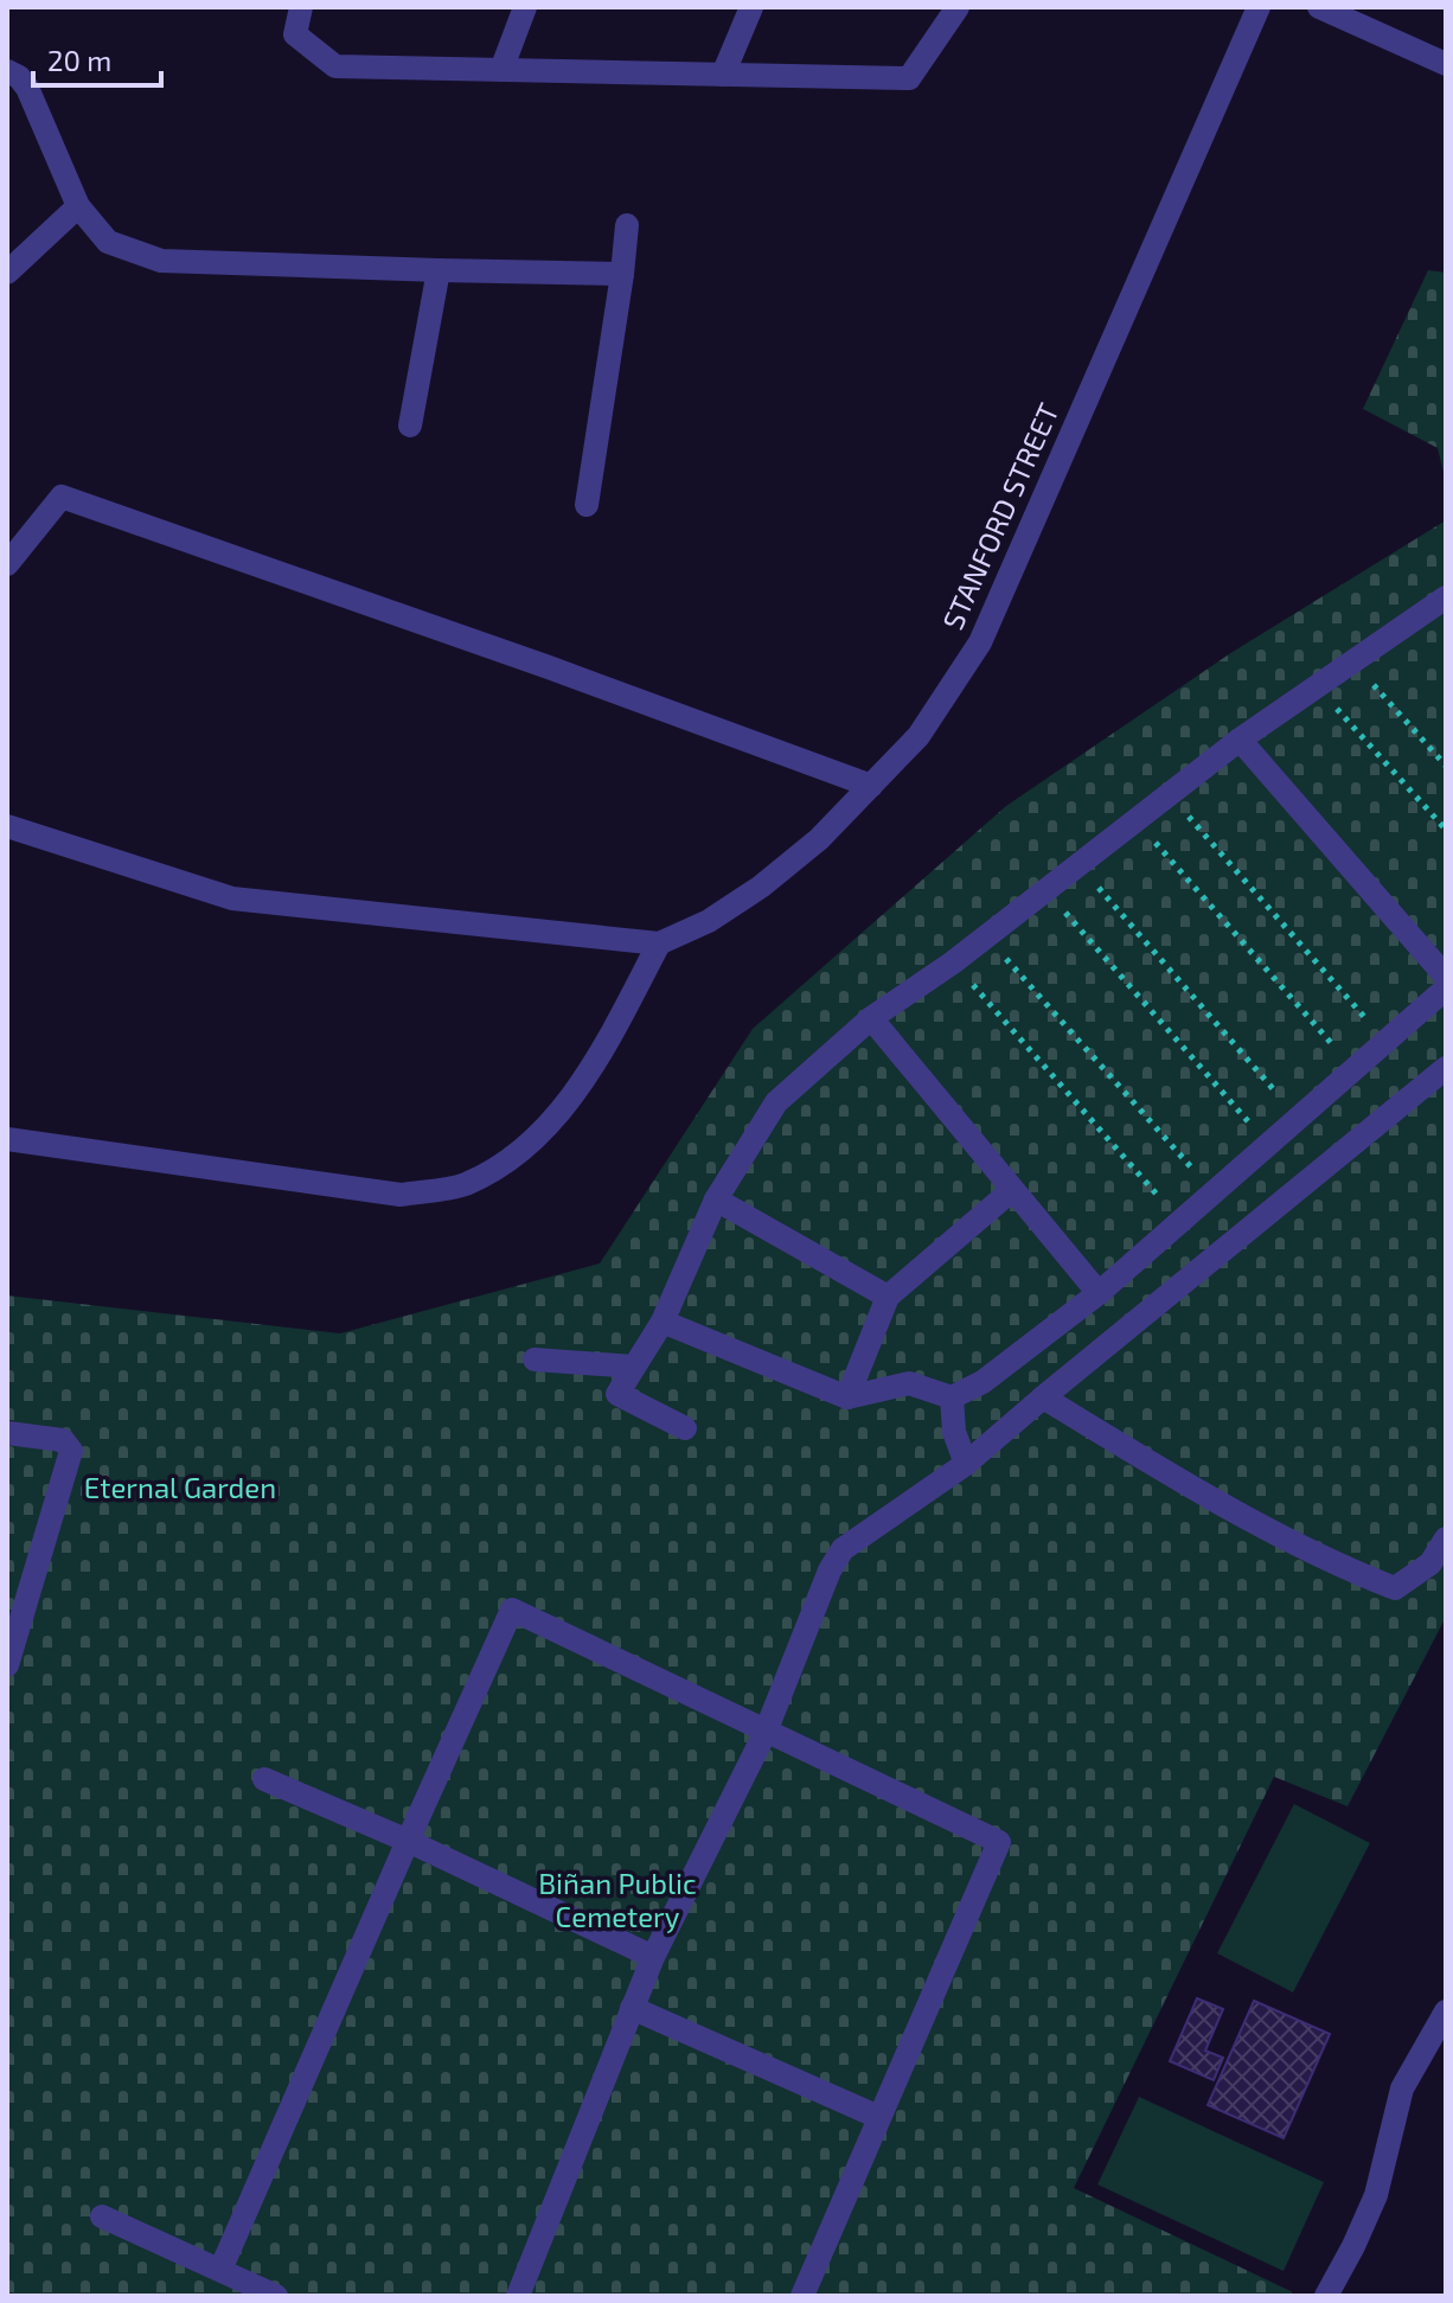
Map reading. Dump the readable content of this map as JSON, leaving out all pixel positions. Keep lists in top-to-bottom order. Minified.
{"streets":{"street":["STANFORD STREET"]},"parks":["Eternal Garden","Biñan Public Cemetery"],"scale_bar":"20 m"}
